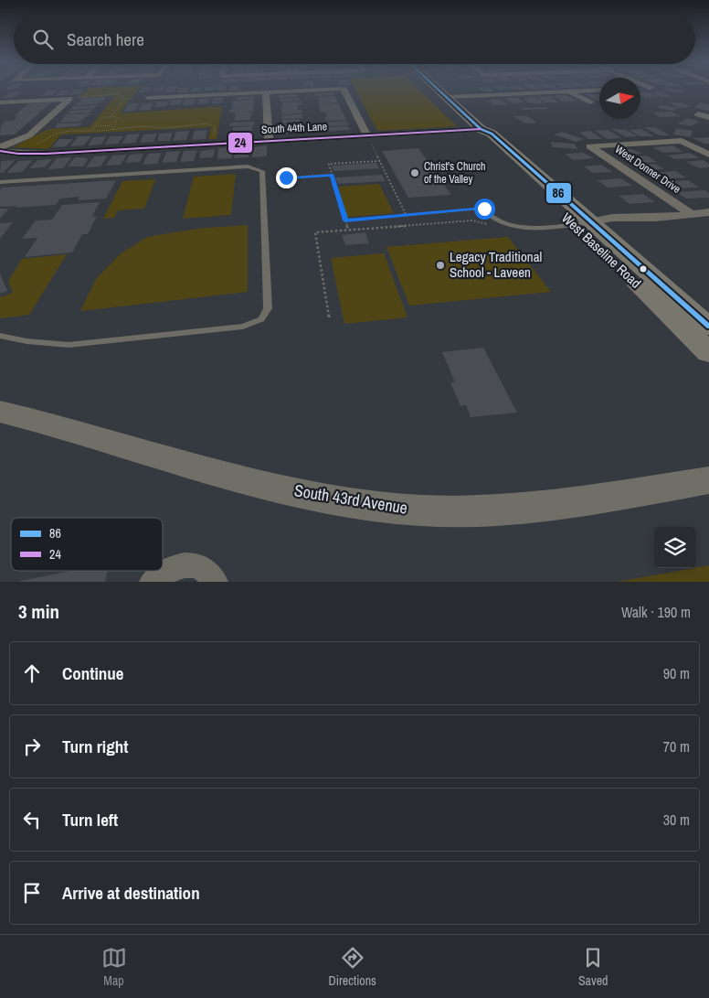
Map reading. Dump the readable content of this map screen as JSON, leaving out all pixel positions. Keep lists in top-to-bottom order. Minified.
{"streets":{"main road":["West Baseline Road"],"street":["South 44th Lane","West Donner Drive","South 43rd Avenue"]},"crossings":[["South 44th Lane","West Baseline Road"]],"places":["Christ's Church of the Valley","Legacy Traditional School - Laveen"],"lines":["transit line 86","transit line 24"],"legend":["86","24"],"north":"right","page":{"search":"Search here","heading":["3 min","Walk · 190 m"],"list":[["Continue","90 m"],["Turn right","70 m"],["Turn left","30 m"],"Arrive at destination"],"nav":["Map","Directions","Saved"]}}
